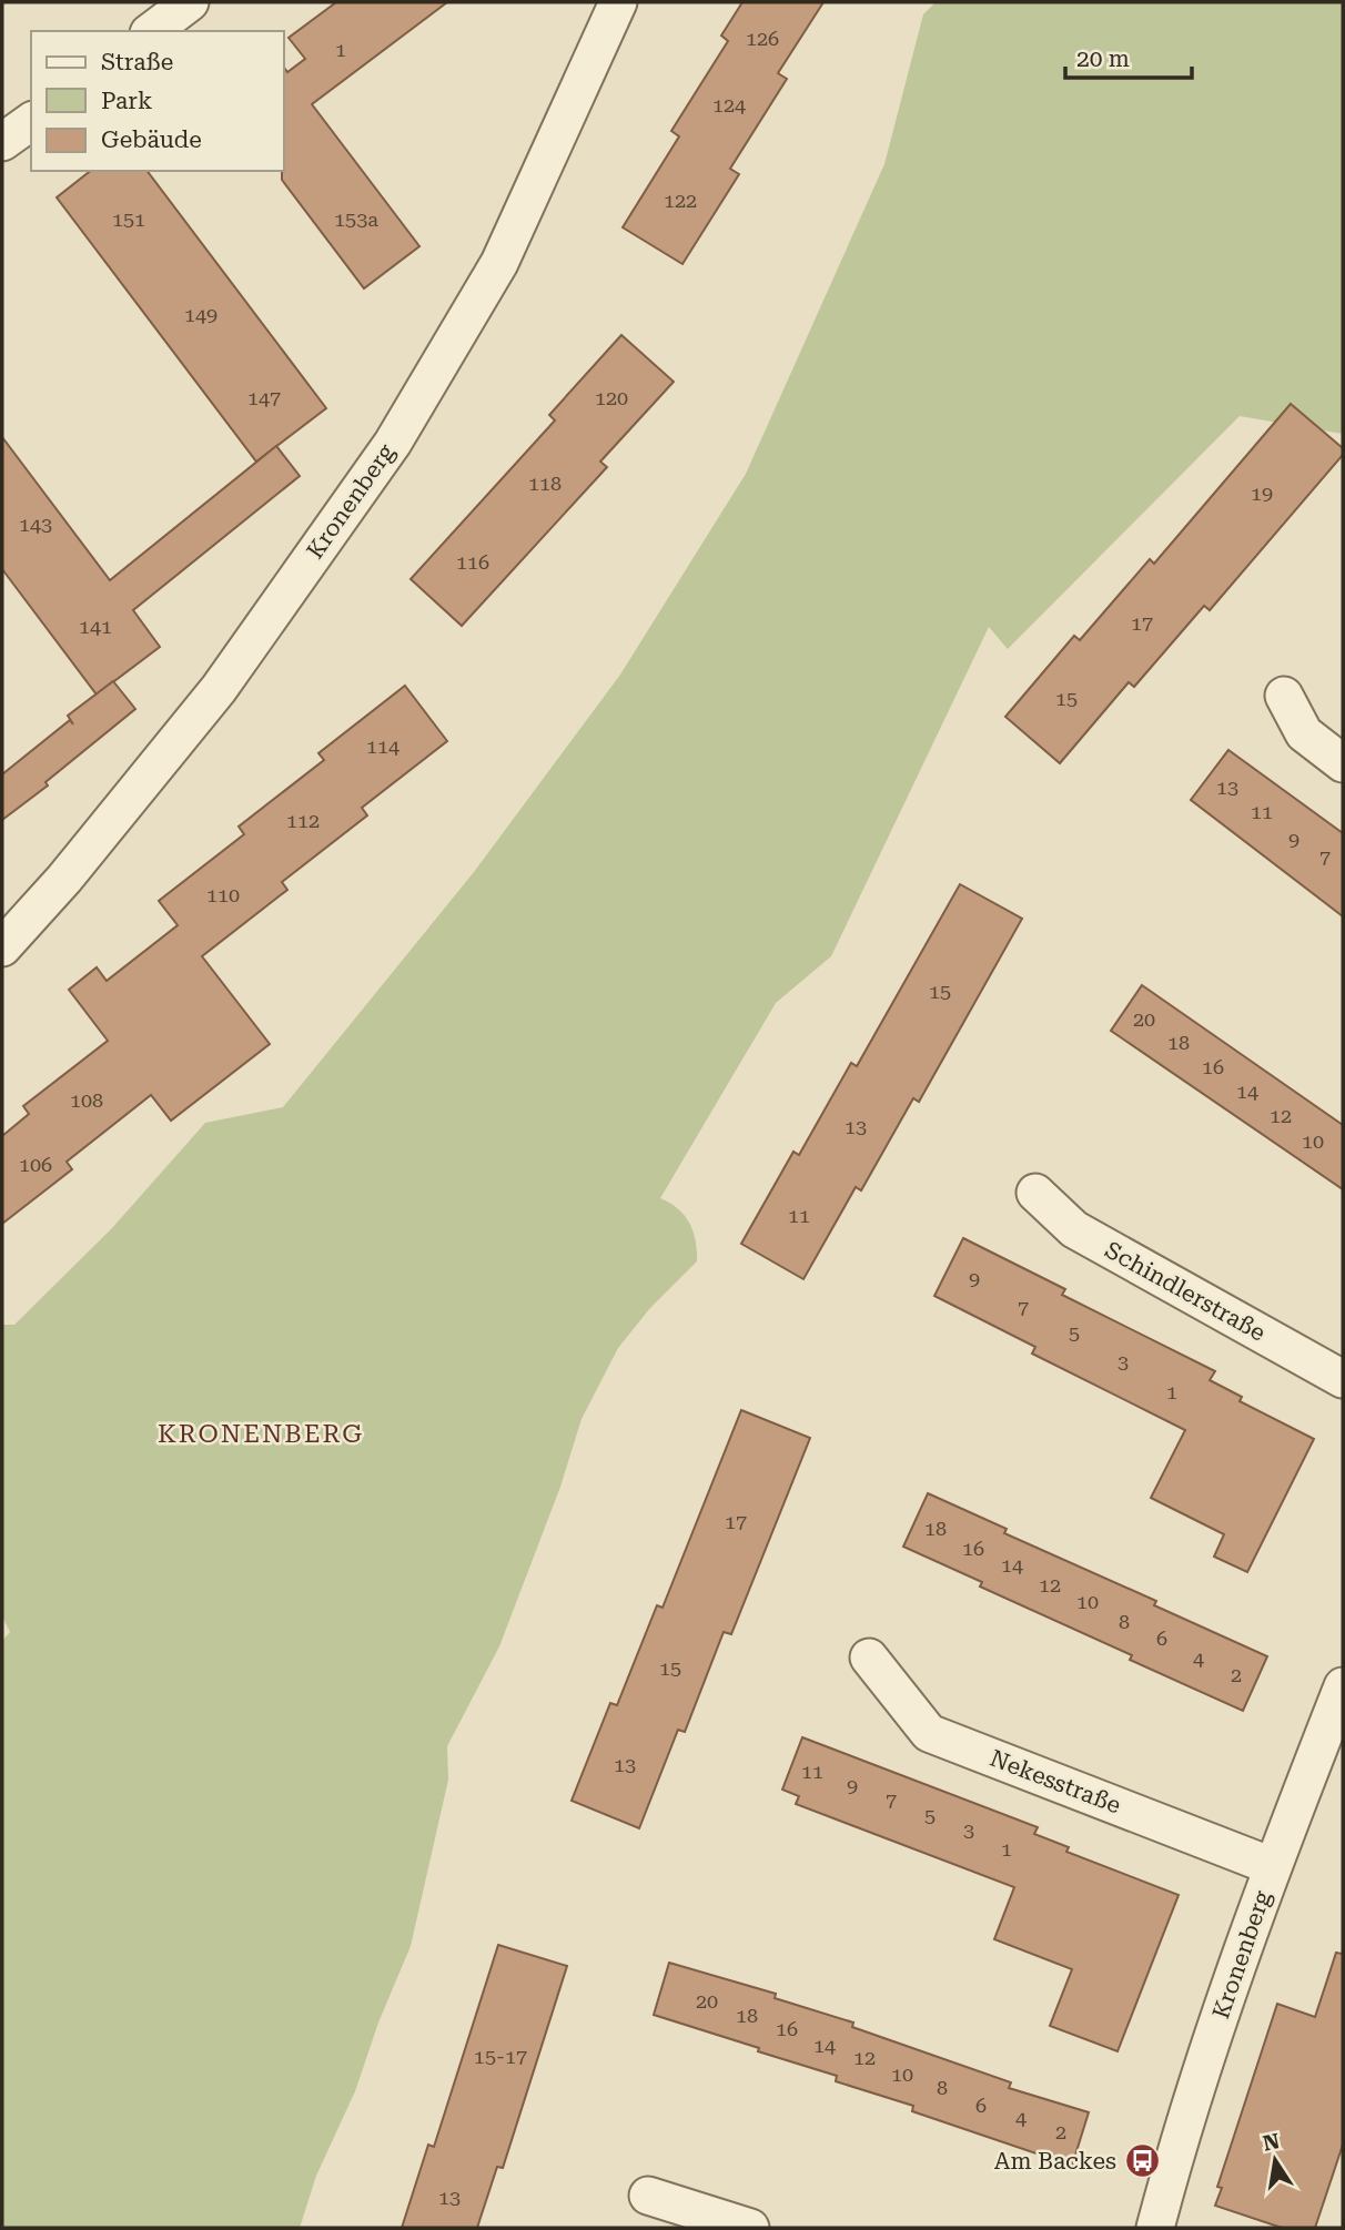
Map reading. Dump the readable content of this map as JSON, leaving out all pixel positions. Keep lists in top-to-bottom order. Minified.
{"streets":{"street":["Kronenberg","Schindlerstraße","Nekesstraße"]},"crossings":[["Kronenberg","Nekesstraße"]],"districts":["KRONENBERG"],"places":{"bus stop":["Am Backes"]},"house_numbers":["126","1","124","122","151","153a","149","147","120","118","19","143","116","17","141","15","114","13","11","112","9","7","110","15","20","18","16","14","108","12","13","10","106","11","9","7","5","3","1","17","18","16","14","12","10","8","6","4","15","2","13","11","9","7","5","3","1","20","18","16","14","15-17","12","10","8","6","4","2","13"],"legend":["Straße","Park","Gebäude"],"scale_bar":"20 m","north":"top"}
